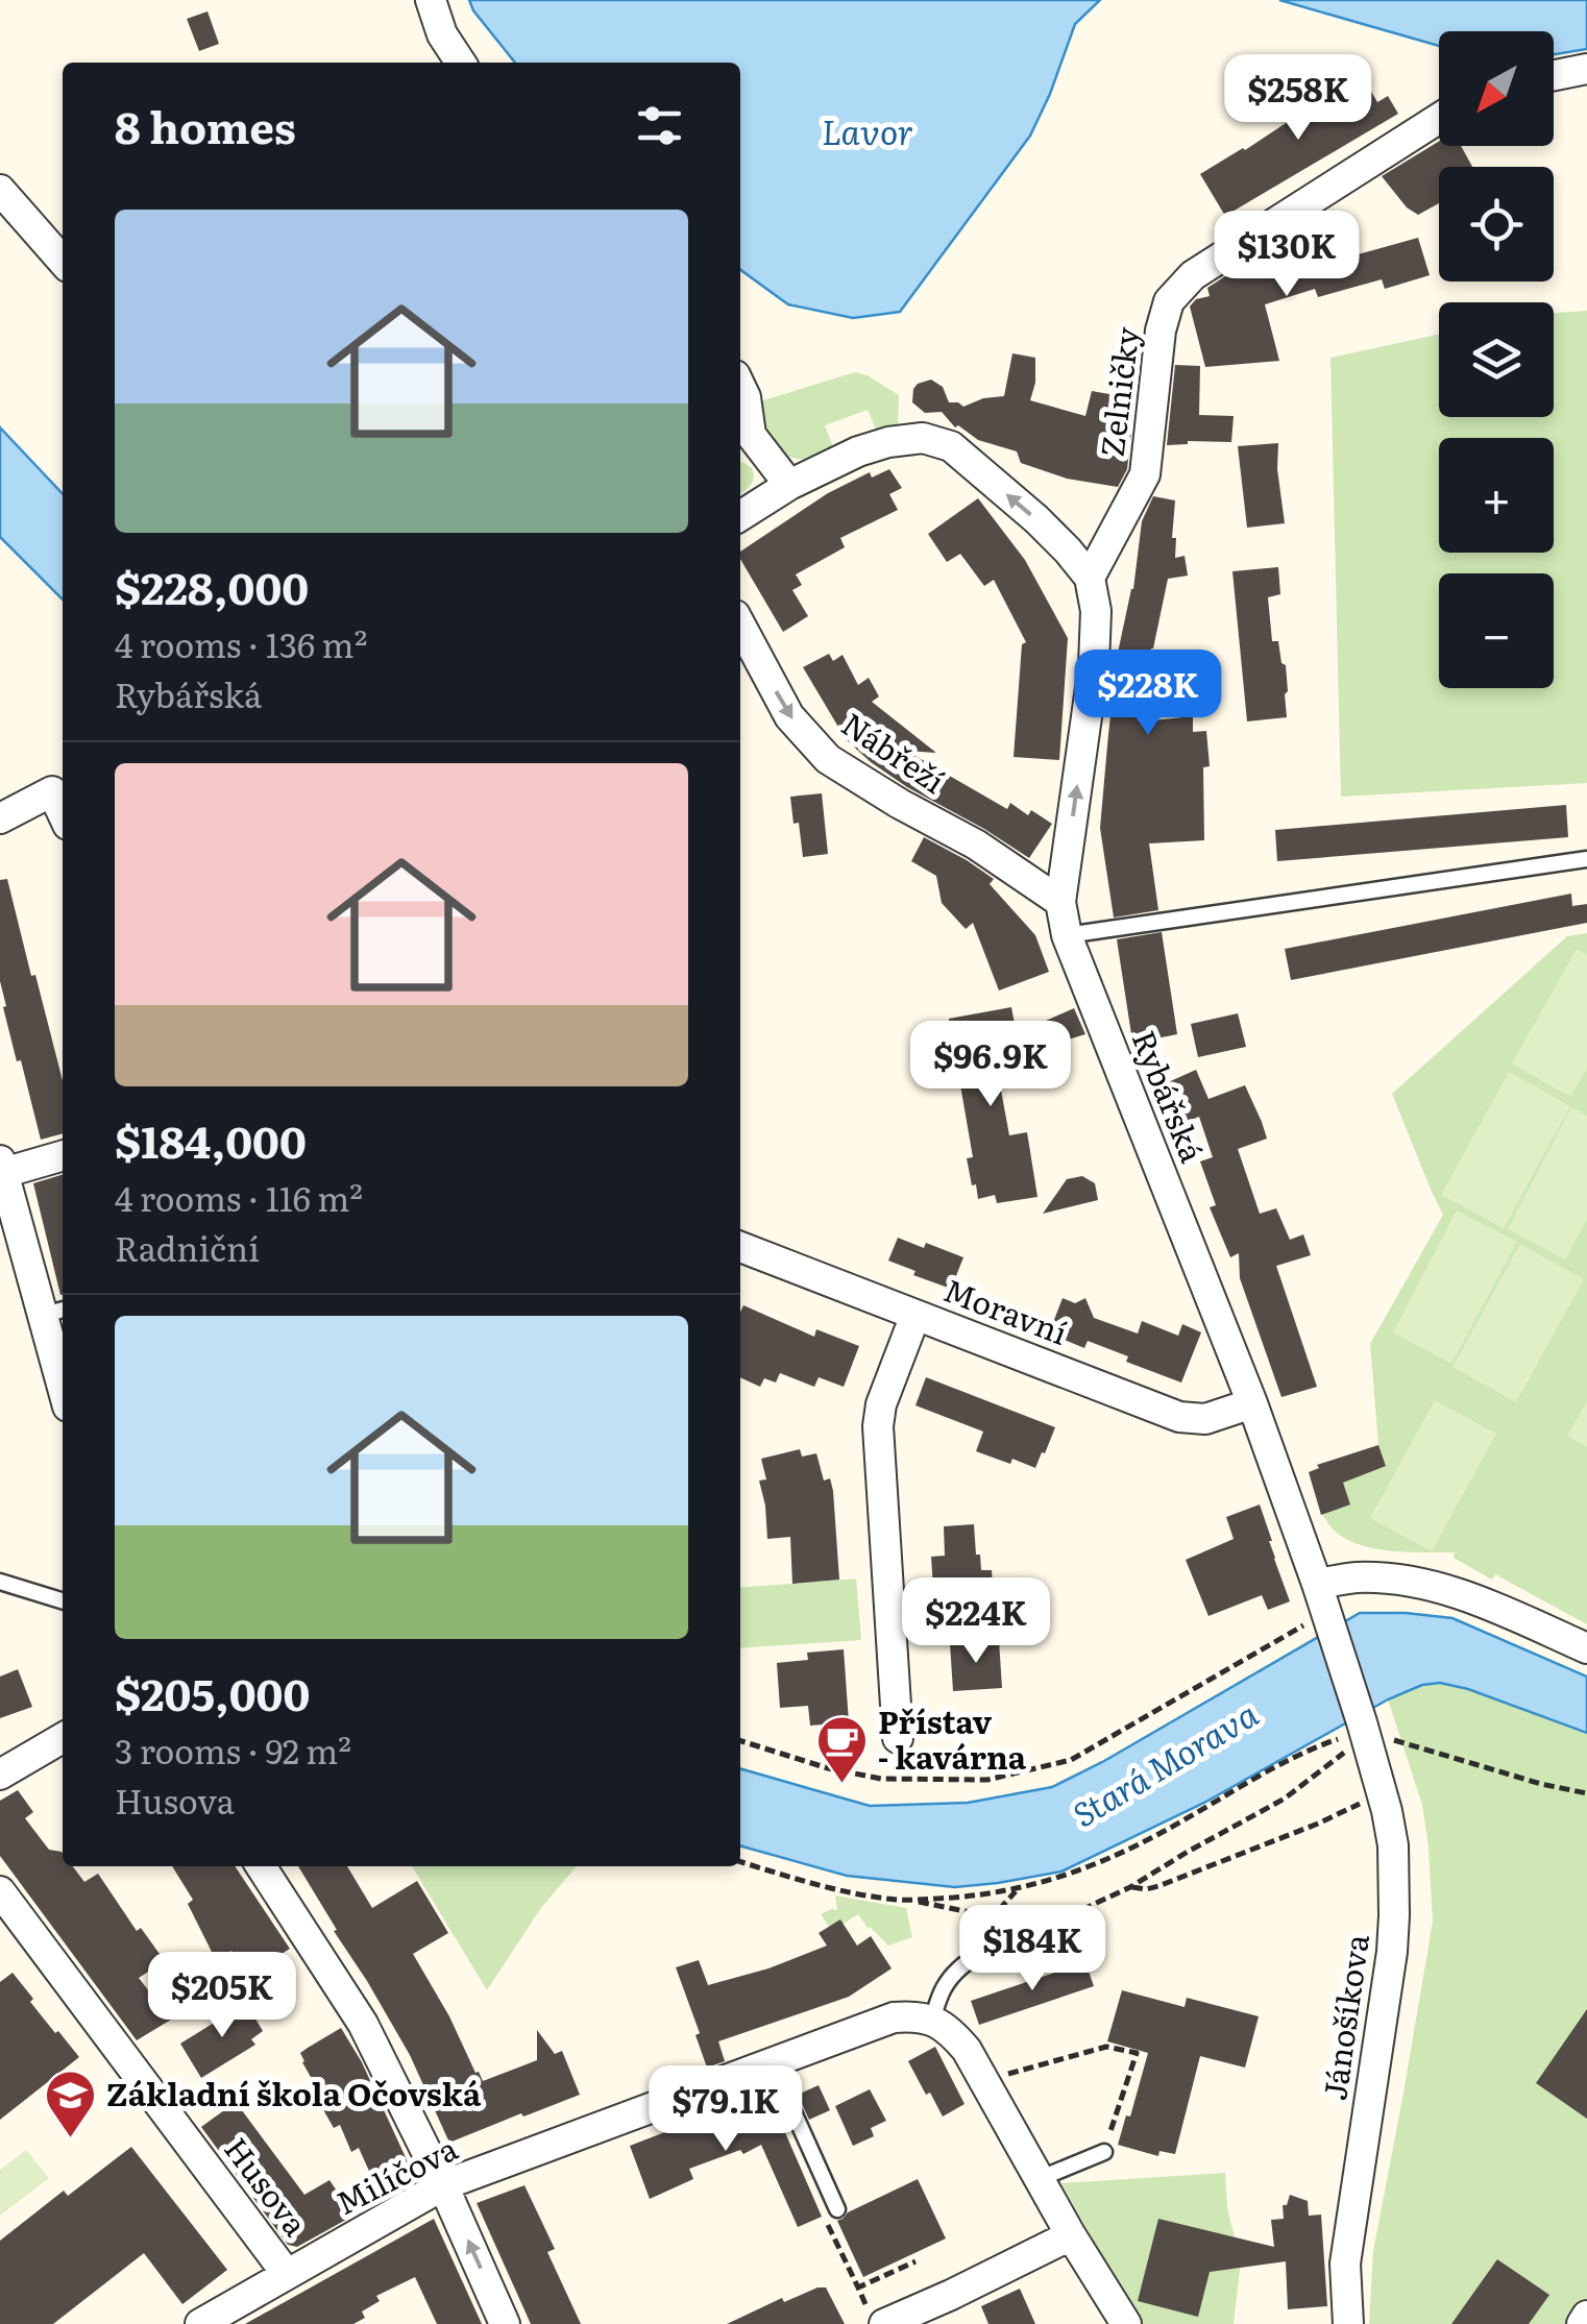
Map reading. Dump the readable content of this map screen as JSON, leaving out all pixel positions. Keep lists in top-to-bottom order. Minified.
{"streets":{"street":["Zelničky","Nábřeží","Rybářská","Moravní","Jánošíkova","Milíčova","Husova"]},"crossings":[["Zelničky","Rybářská"],["Nábřeží","Rybářská"],["Rybářská","Moravní"],["Rybářská","Jánošíkova"],["Milíčova","Husova"]],"one_way":["Nábřeží"],"water":["Lavor","Stará Morava"],"places":{"cafe":["Přístav - kavárna"],"school or university":["Základní škola Očovská"]},"north":"bottom left","page":{"map_buttons":["+","−"],"price":["$258K","$130K","$228K","$96.9K","$224K","$184K","$205K","$79.1K"],"heading":"8 homes","list":[{"name":"$228,000","note":"4 rooms · 136 m² · Rybářská"},{"name":"$184,000","note":"4 rooms · 116 m² · Radniční"},{"name":"$205,000","note":"3 rooms · 92 m² · Husova"}]}}
